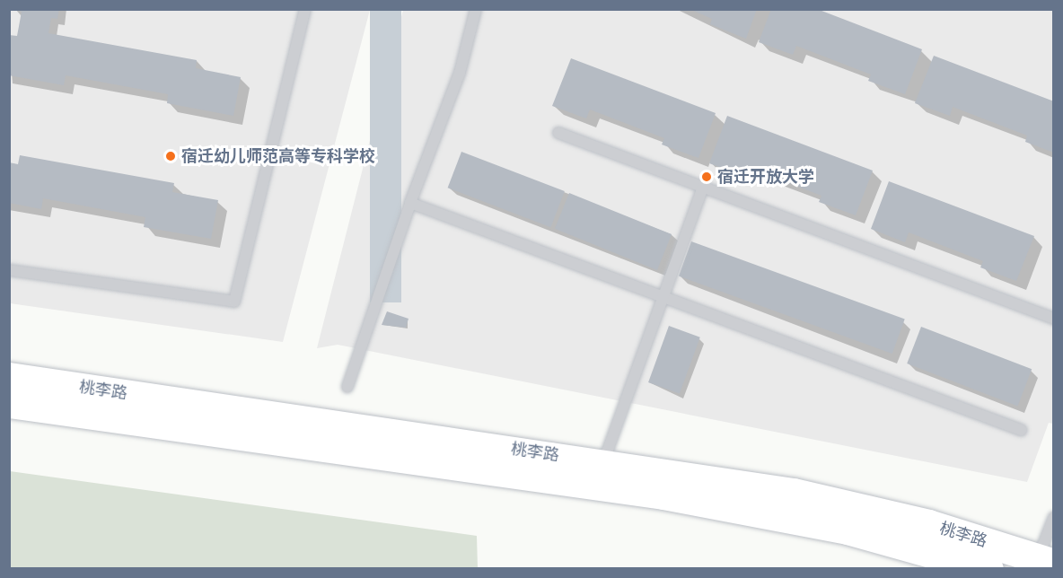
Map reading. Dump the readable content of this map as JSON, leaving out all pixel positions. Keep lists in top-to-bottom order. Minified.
{"streets":{"main road":["桃李路"]},"places":["宿迁幼儿师范高等专科学校","宿迁开放大学"]}
